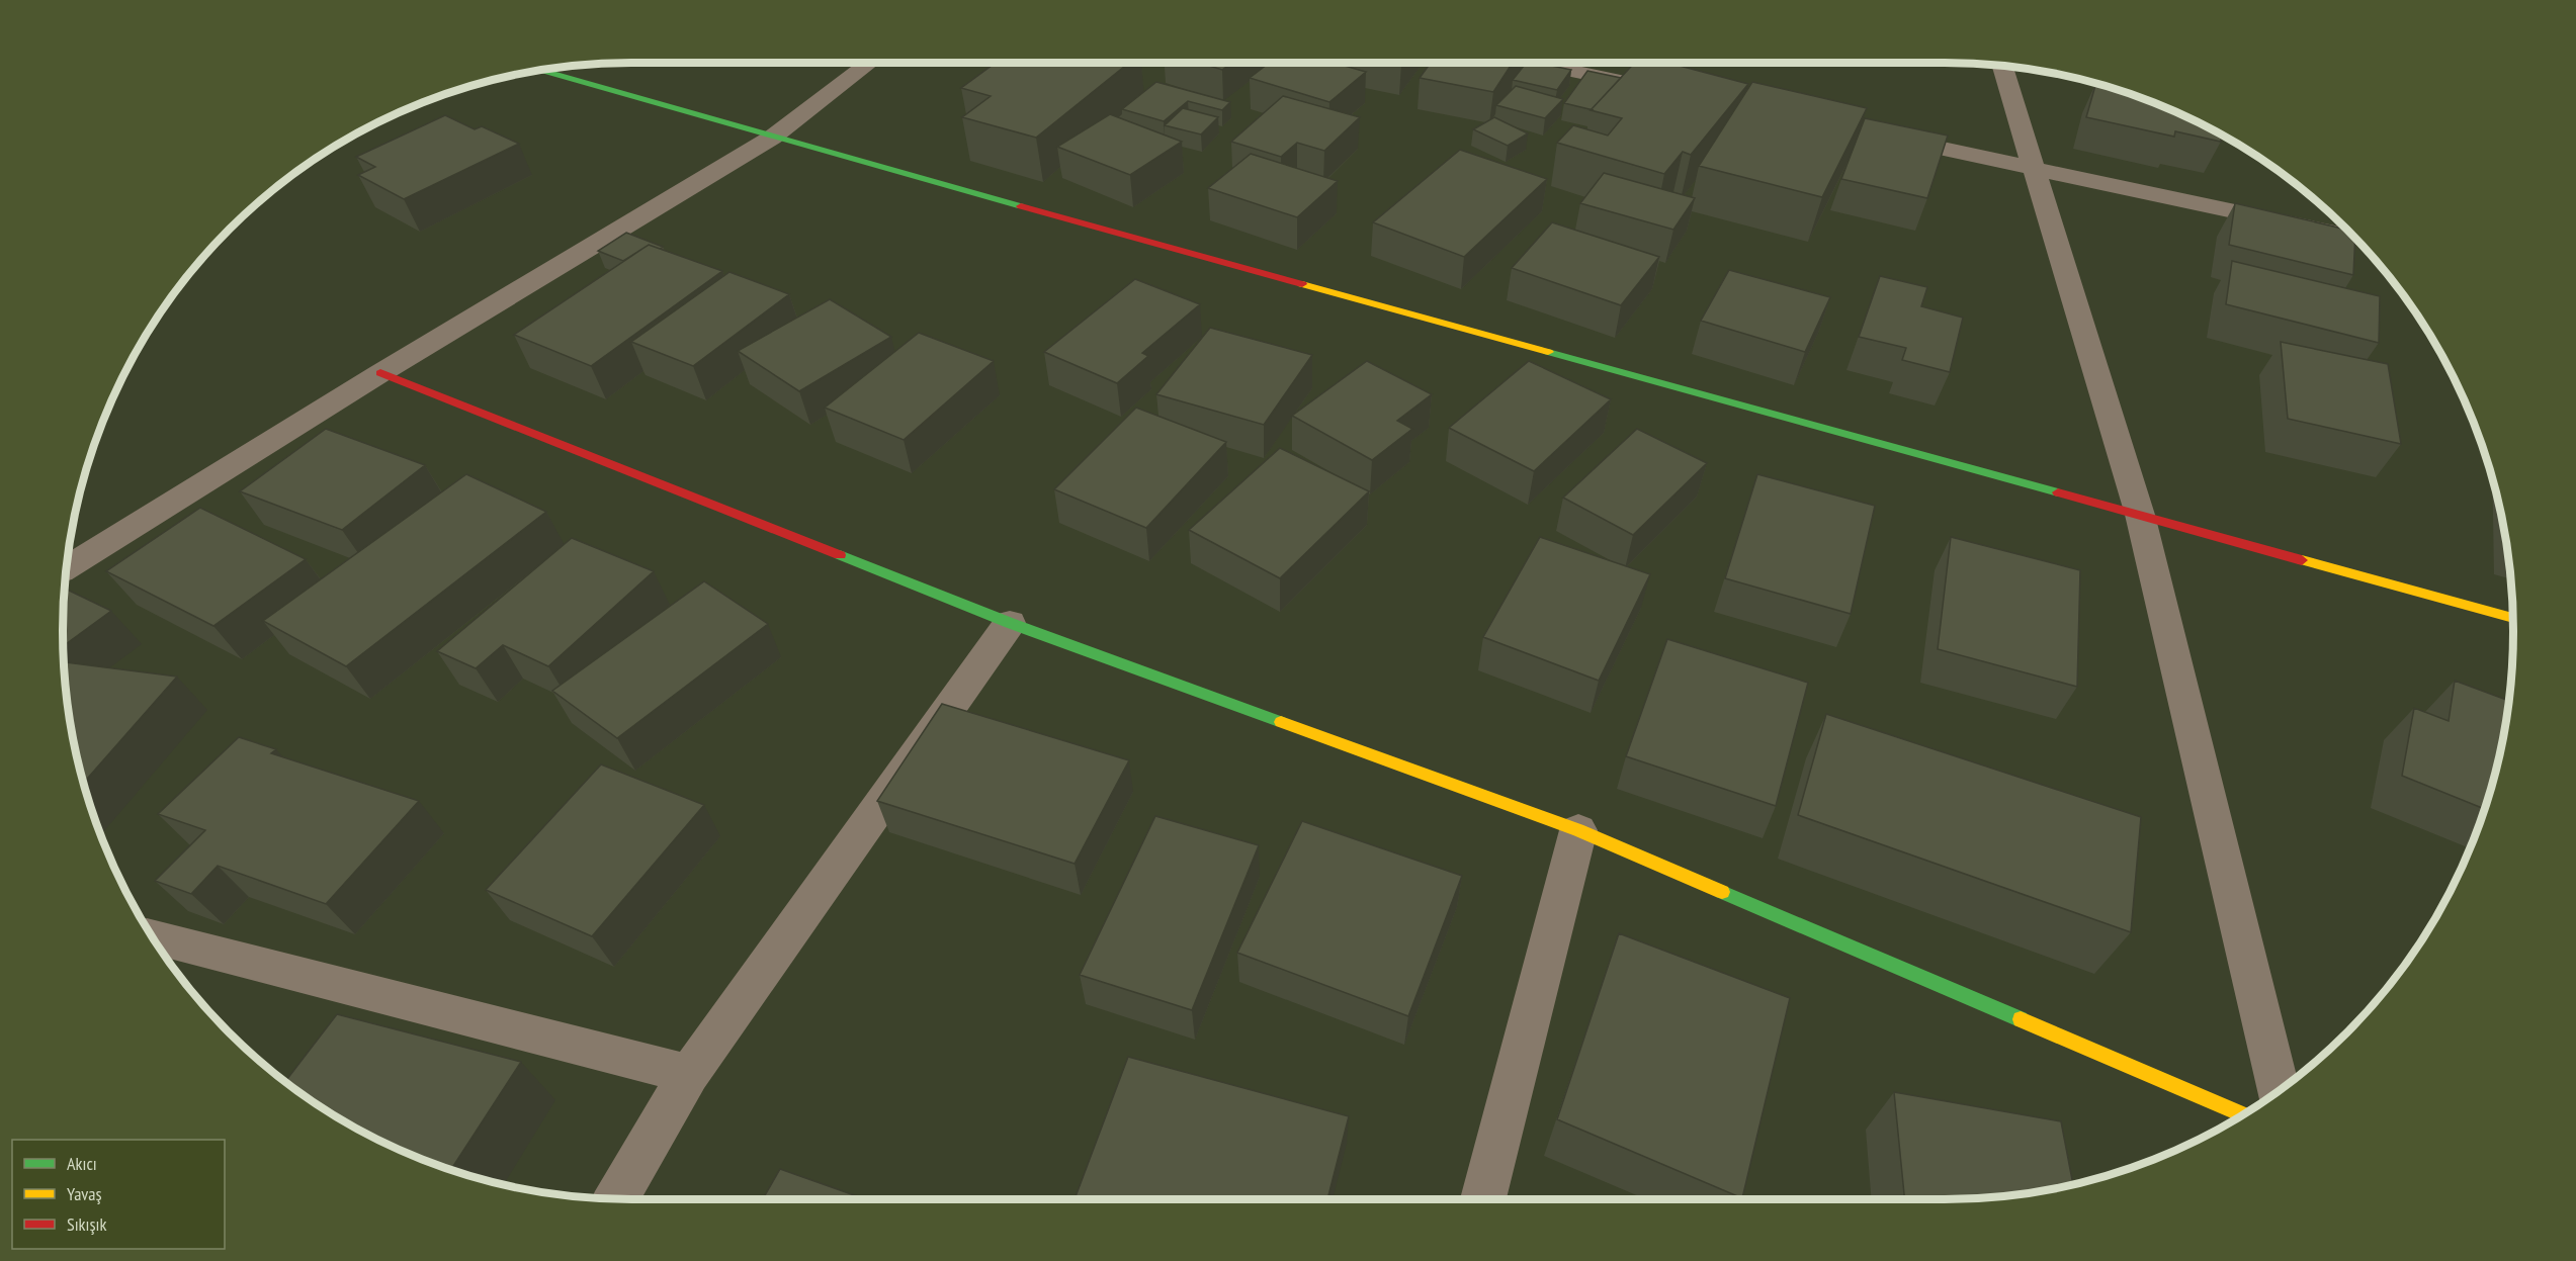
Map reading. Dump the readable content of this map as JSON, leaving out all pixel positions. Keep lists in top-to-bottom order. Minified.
{"legend":["Akıcı","Yavaş","Sıkışık"]}
